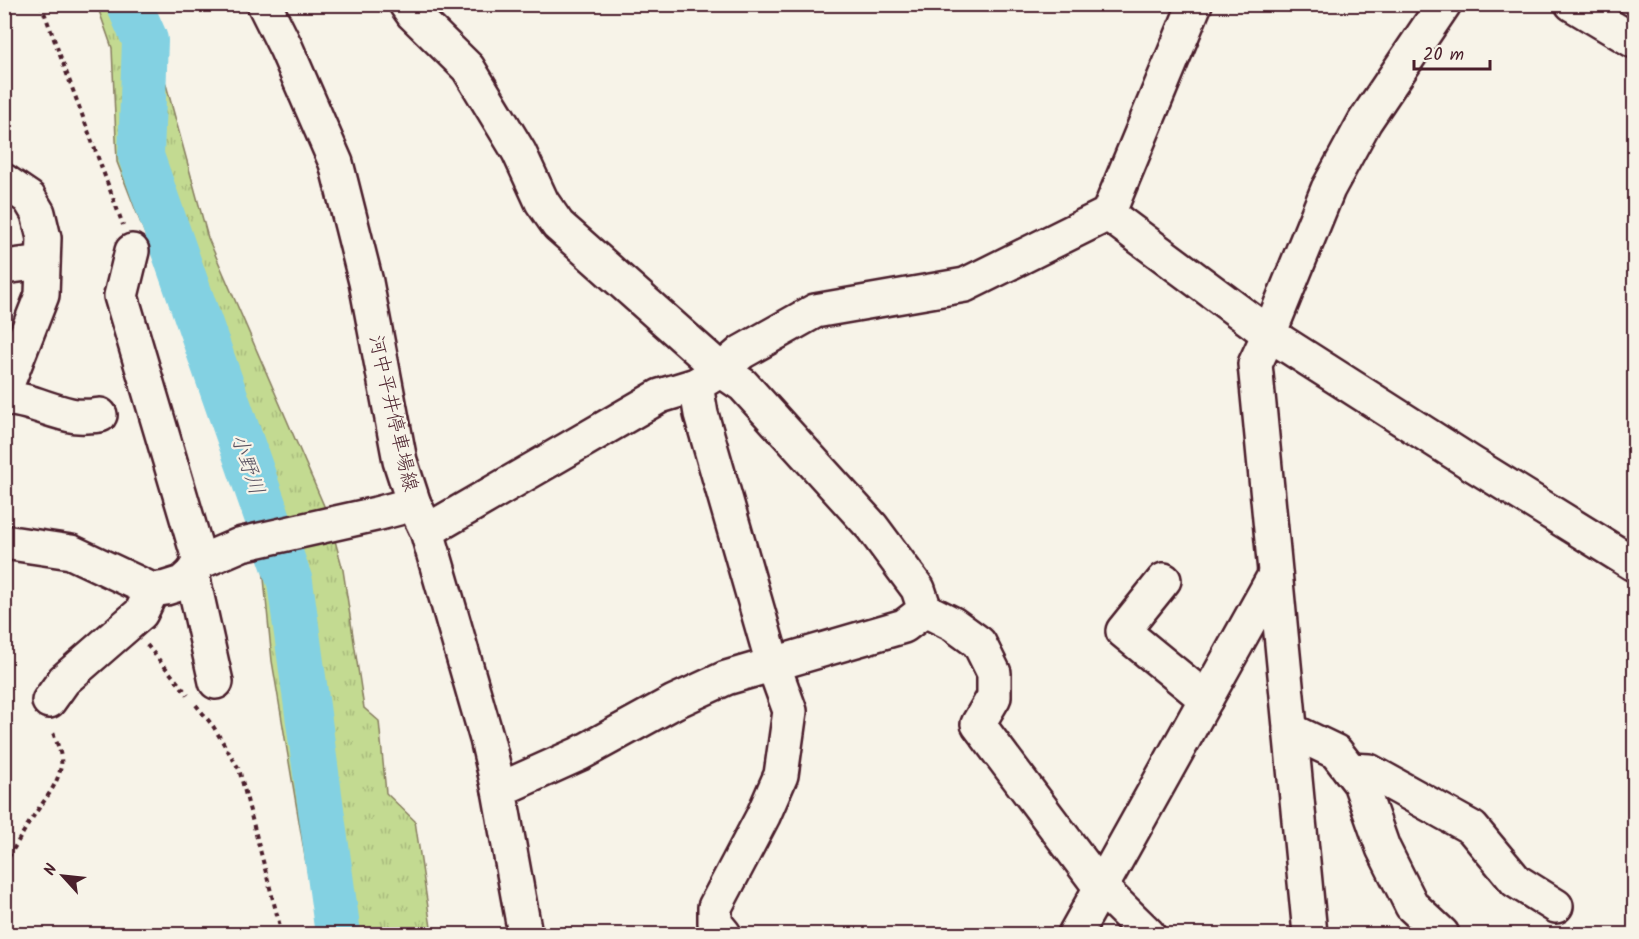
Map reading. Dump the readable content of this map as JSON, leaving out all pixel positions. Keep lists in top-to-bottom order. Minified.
{"streets":{"street":["河中平井停車場線"]},"water":["小野川"],"scale_bar":"20 m","north":"top left"}
